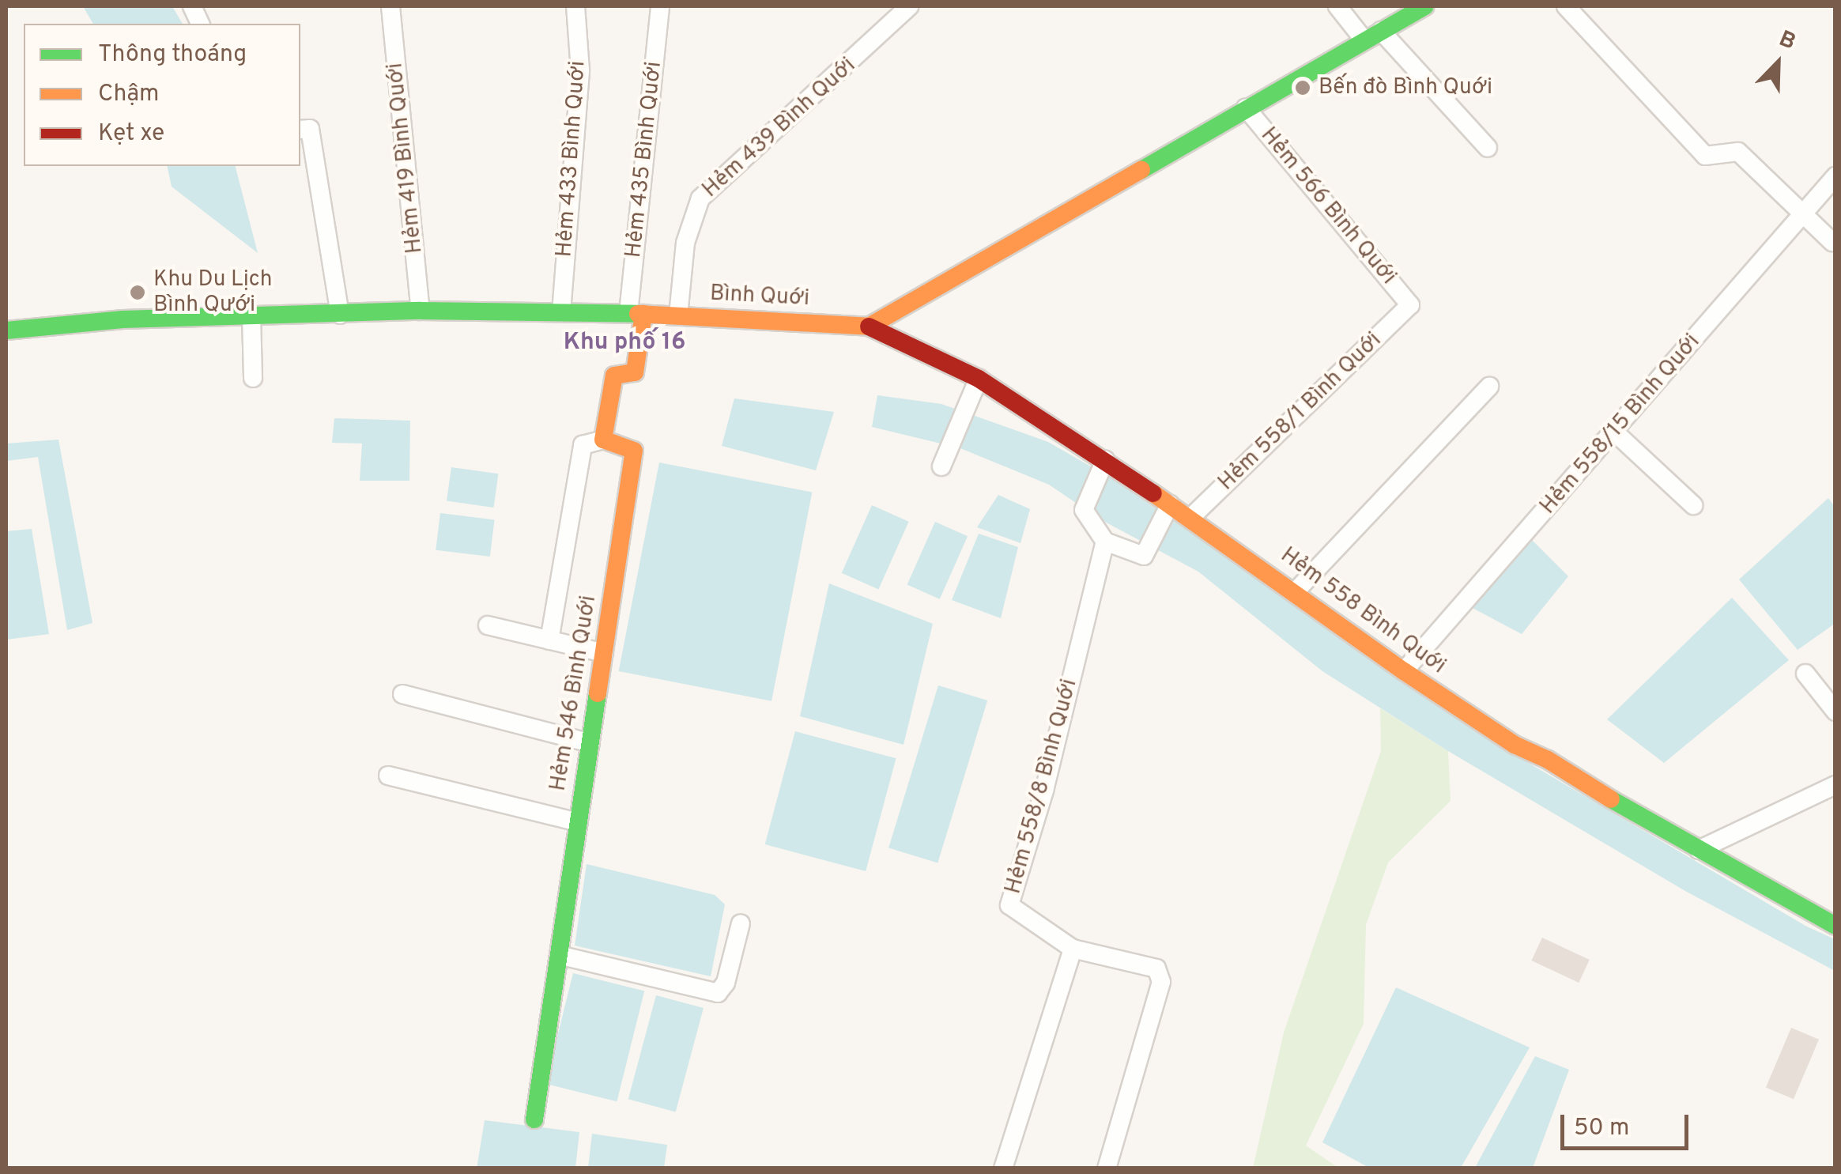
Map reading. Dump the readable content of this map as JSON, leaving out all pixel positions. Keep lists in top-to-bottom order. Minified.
{"streets":{"street":["Hẻm 439 Bình Quới","Hẻm 419 Bình Quới","Hẻm 433 Bình Quới","Hẻm 435 Bình Quới","Hẻm 566 Bình Quới","Bình Quới","Hẻm 558/1 Bình Quới","Hẻm 558/15 Bình Quới","Hẻm 558 Bình Quới","Hẻm 546 Bình Quới","Hẻm 558/8 Bình Quới"]},"crossings":[["Hẻm 439 Bình Quới","Bình Quới"],["Hẻm 419 Bình Quới","Bình Quới"],["Hẻm 433 Bình Quới","Bình Quới"],["Hẻm 435 Bình Quới","Bình Quới"],["Hẻm 566 Bình Quới","Hẻm 558/1 Bình Quới"],["Bình Quới","Hẻm 558 Bình Quới"],["Hẻm 558/1 Bình Quới","Hẻm 558 Bình Quới"],["Hẻm 558/15 Bình Quới","Hẻm 558 Bình Quới"]],"districts":["Khu phố 16"],"places":["Bến đò Bình Quới","Khu Du Lịch Bình Qưới"],"legend":["Thông thoáng","Chậm","Kẹt xe"],"scale_bar":"50 m","north":"top right"}
